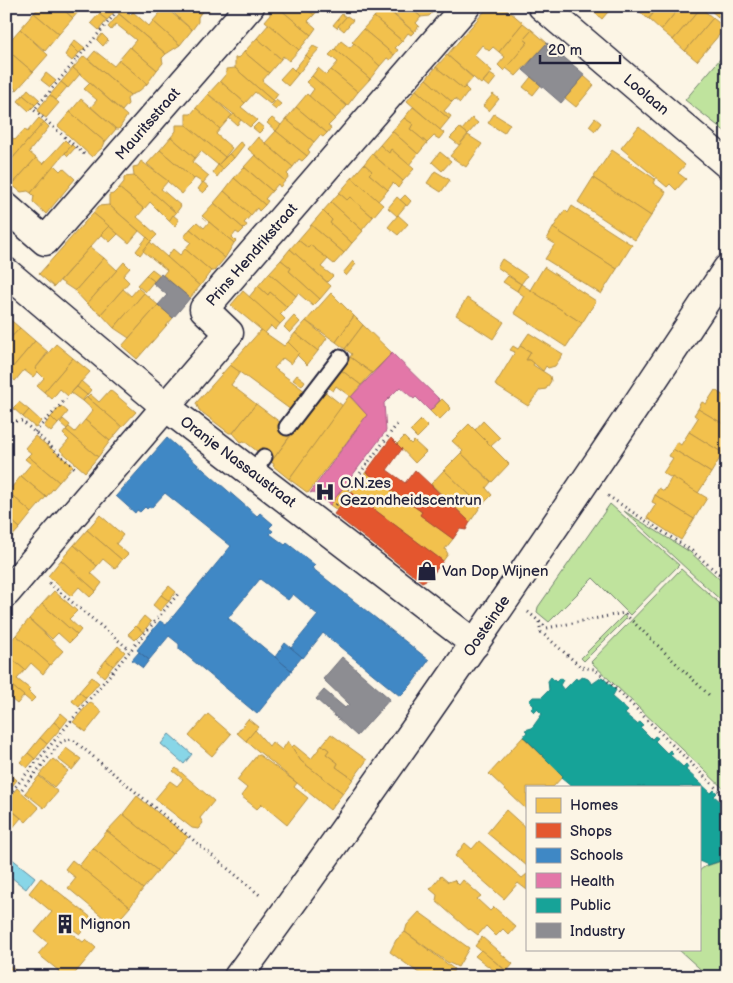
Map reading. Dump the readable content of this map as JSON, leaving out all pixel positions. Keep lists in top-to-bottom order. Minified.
{"streets":{"street":["Loolaan","Mauritsstraat","Prins Hendrikstraat","Oranje Nassaustraat","Oosteinde"]},"crossings":[["Prins Hendrikstraat","Oranje Nassaustraat"],["Oranje Nassaustraat","Oosteinde"]],"places":{"hospital":["O.N.zes Gezondheidscentrun"],"shop":["Van Dop Wijnen"],"building":["Mignon"]},"legend":["Homes","Shops","Schools","Health","Public","Industry"],"scale_bar":"20 m"}
